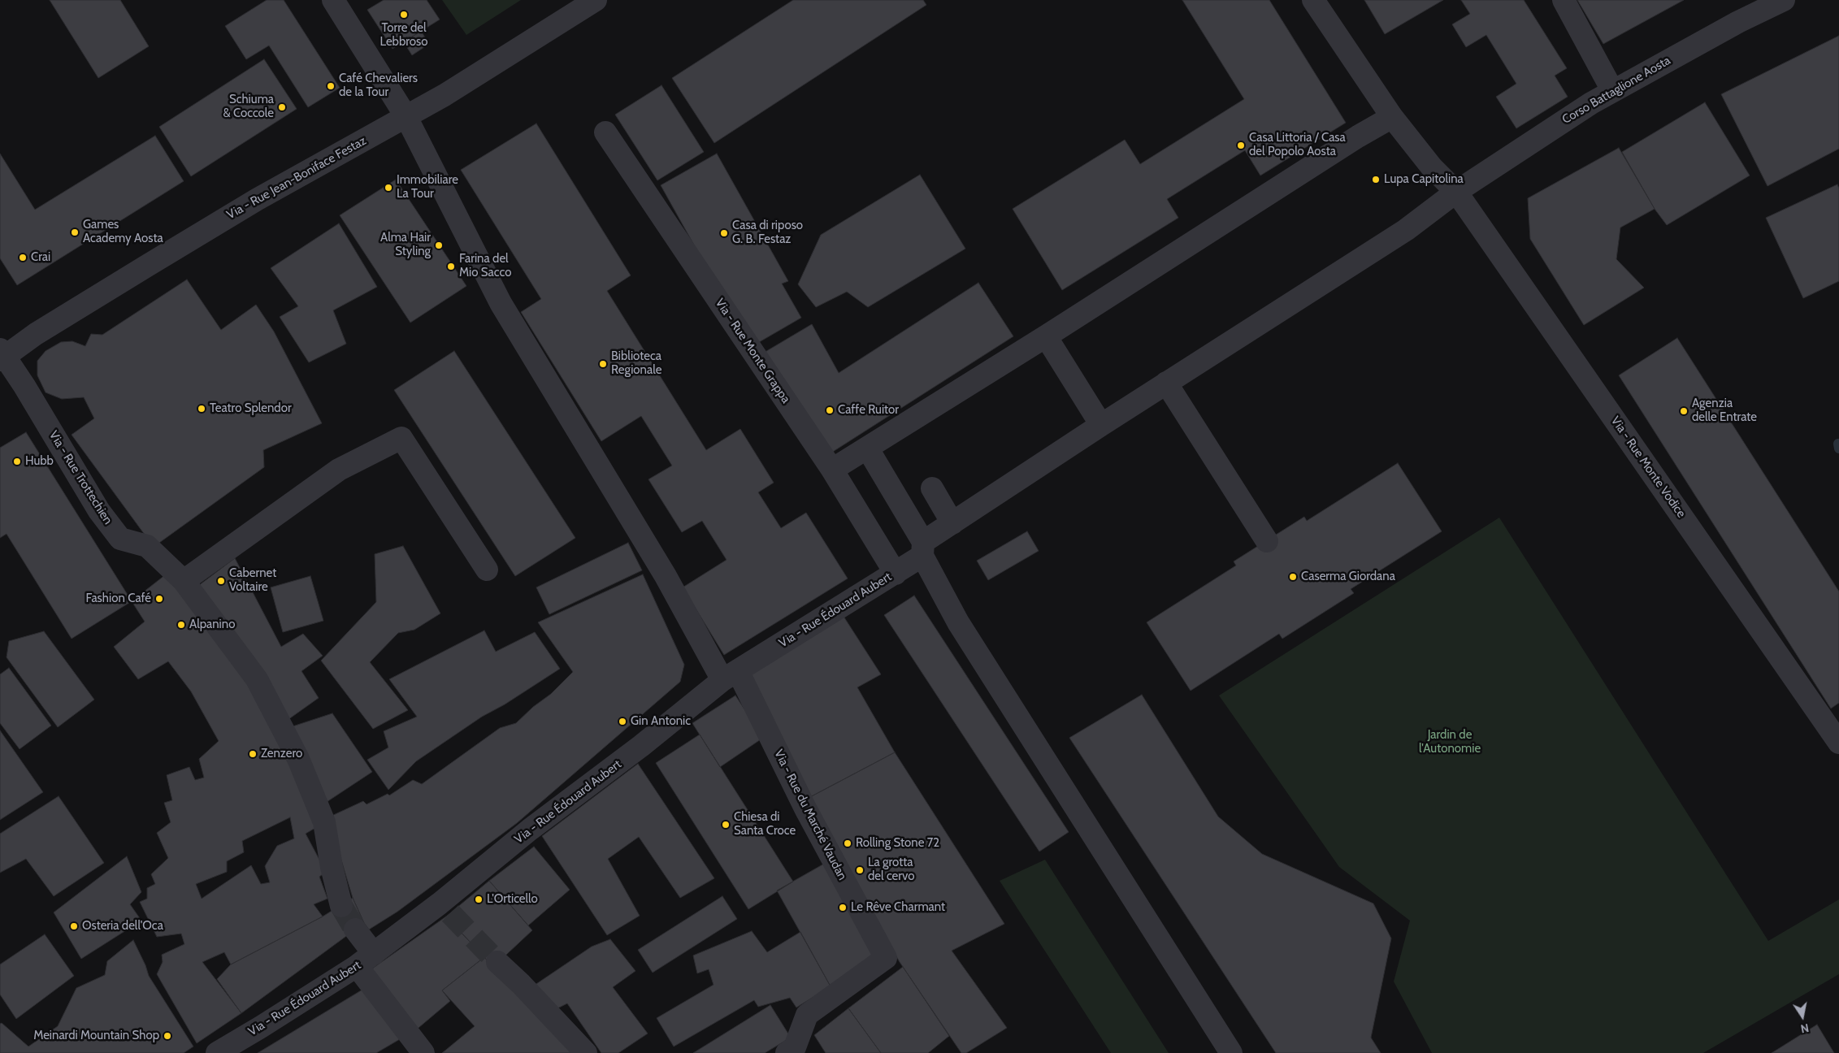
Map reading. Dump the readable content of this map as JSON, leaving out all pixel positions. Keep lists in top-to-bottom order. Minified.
{"streets":{"street":["Corso Battaglione Aosta","Via - Rue Jean-Boniface Festaz","Via - Rue Monte Grappa","Via - Rue Monte Vodice","Via - Rue Trottechien","Via - Rue Édouard Aubert","Via - Rue du Marché Vaudan"]},"crossings":[["Corso Battaglione Aosta","Via - Rue Monte Vodice"],["Corso Battaglione Aosta","Via - Rue Édouard Aubert"],["Via - Rue Jean-Boniface Festaz","Via - Rue Trottechien"],["Via - Rue Jean-Boniface Festaz","Via - Rue du Marché Vaudan"],["Via - Rue Monte Grappa","Via - Rue Édouard Aubert"],["Via - Rue Édouard Aubert","Via - Rue du Marché Vaudan"]],"parks":["Jardin de l'Autonomie"],"places":["Torre del Lebbroso","Café Chevaliers de la Tour","Schiuma & Coccole","Casa Littoria / Casa del Popolo Aosta","Lupa Capitolina","Immobiliare La Tour","Games Academy Aosta","Casa di riposo G. B. Festaz","Alma Hair Styling","Crai","Farina del Mio Sacco","Biblioteca Regionale","Teatro Splendor","Caffe Ruitor","Agenzia delle Entrate","Hubb","Caserma Giordana","Cabernet Voltaire","Fashion Café","Alpanino","Gin Antonic","Zenzero","Chiesa di Santa Croce","Rolling Stone 72","La grotta del cervo","L'Orticello","Le Rêve Charmant","Osteria dell'Oca","Meinardi Mountain Shop"],"north":"bottom"}
